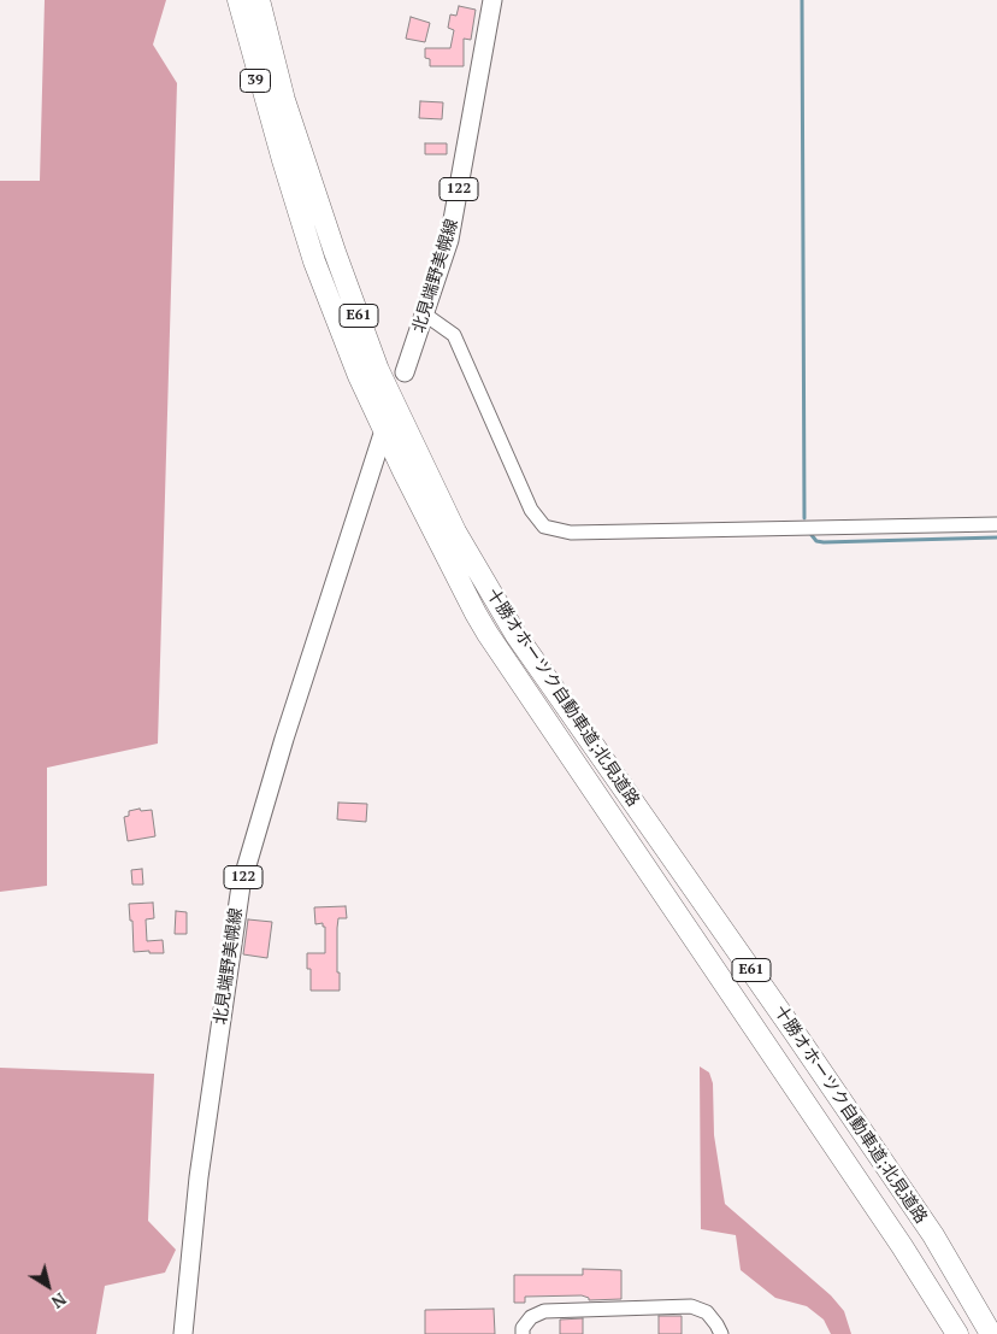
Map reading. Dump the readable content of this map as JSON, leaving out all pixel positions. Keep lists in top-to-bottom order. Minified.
{"streets":{"highway":["39","E61","十勝オホーツク自動車道;北見道路"],"main road":["122","北見端野美幌線"]},"crossings":[["39","十勝オホーツク自動車道;北見道路"]],"north":"bottom right"}
